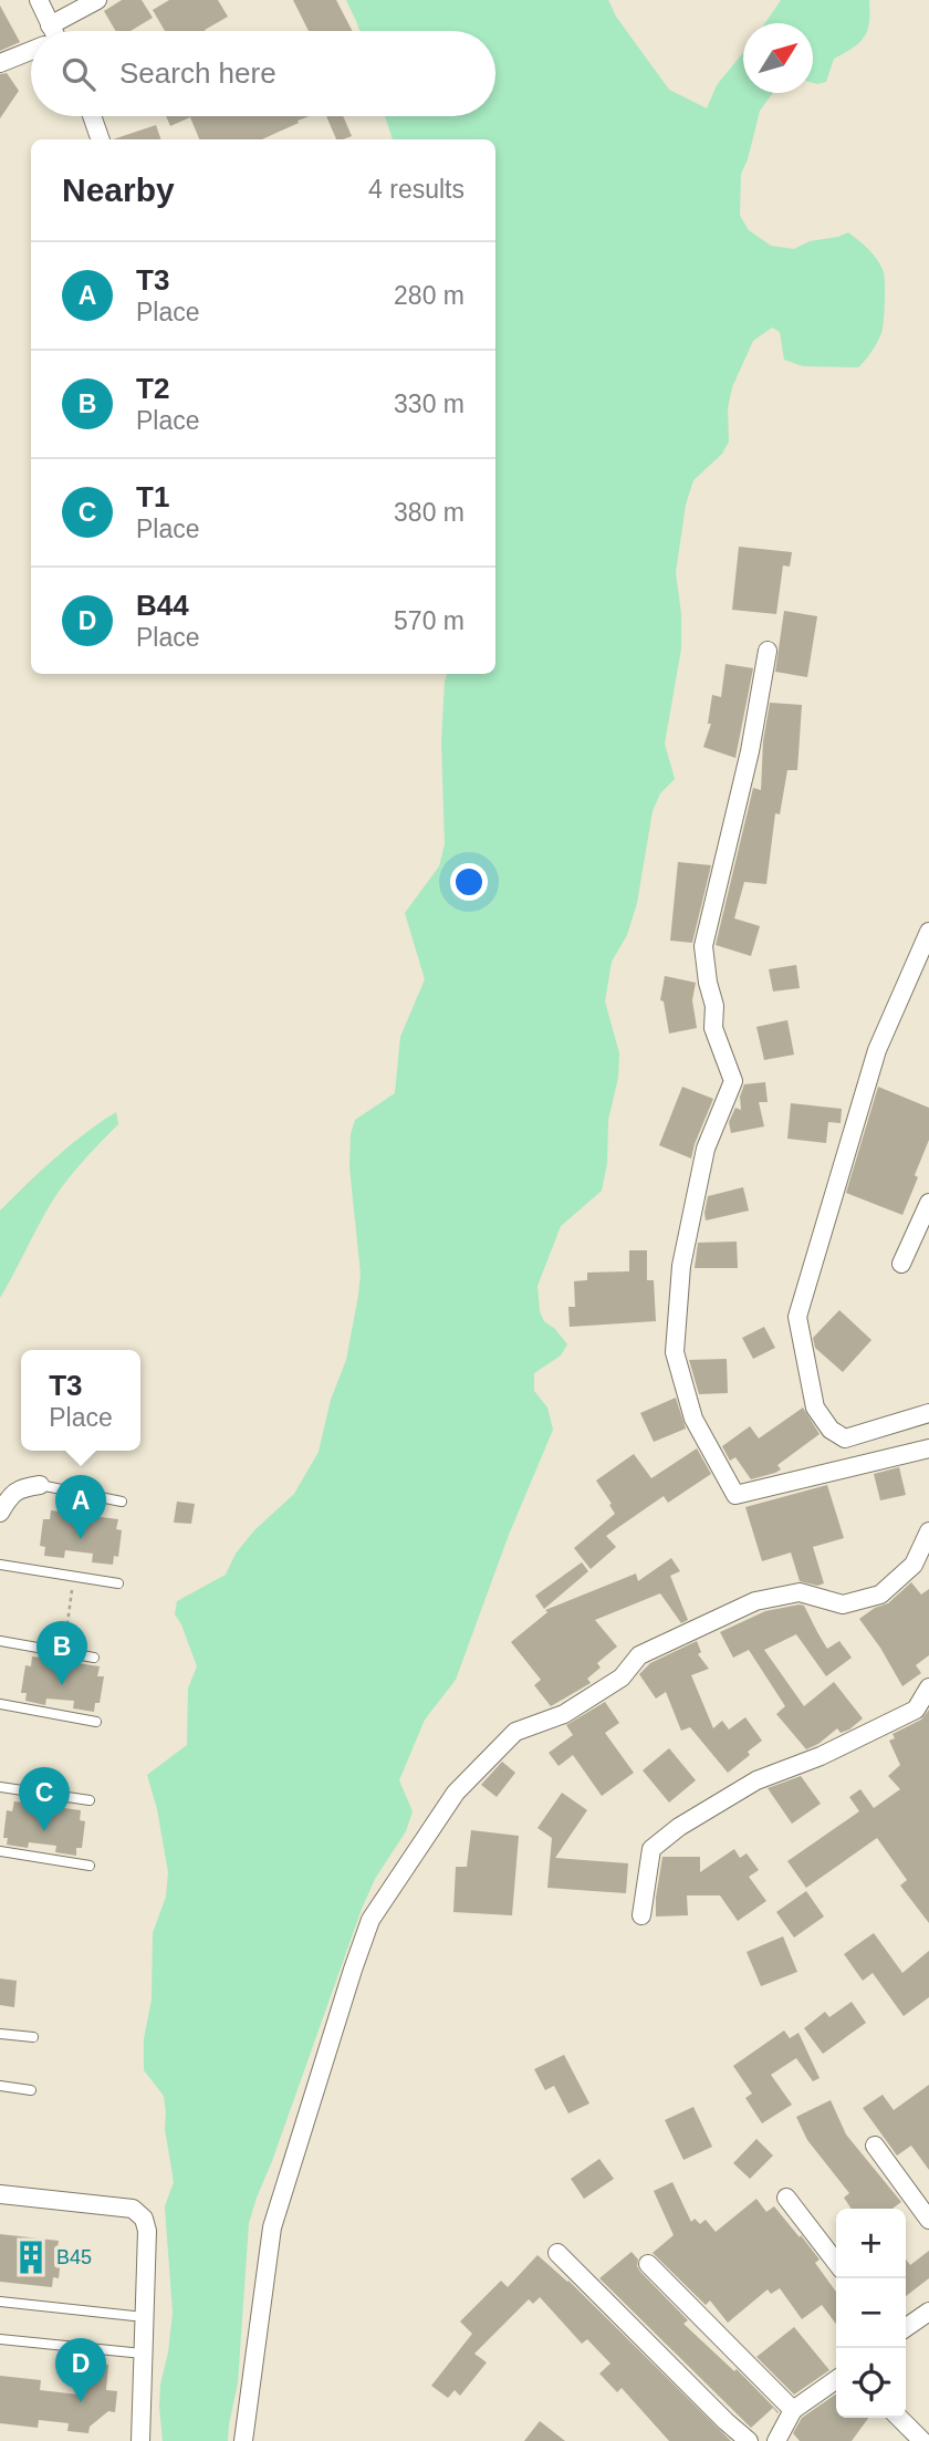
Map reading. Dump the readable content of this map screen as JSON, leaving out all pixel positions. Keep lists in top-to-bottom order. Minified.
{"places":{"building":["B45"]},"north":"top right","page":{"search":"Search here","heading":["Nearby","4 results"],"list":[{"mark":"A","name":"T3","note":"Place","value":"280 m"},{"mark":"B","name":"T2","note":"Place","value":"330 m"},{"mark":"C","name":"T1","note":"Place","value":"380 m"},{"mark":"D","name":"B44","note":"Place","value":"570 m"}],"popup":["T3","Place"],"pins":["A","B","C","D"],"map_buttons":["+","−"]}}
